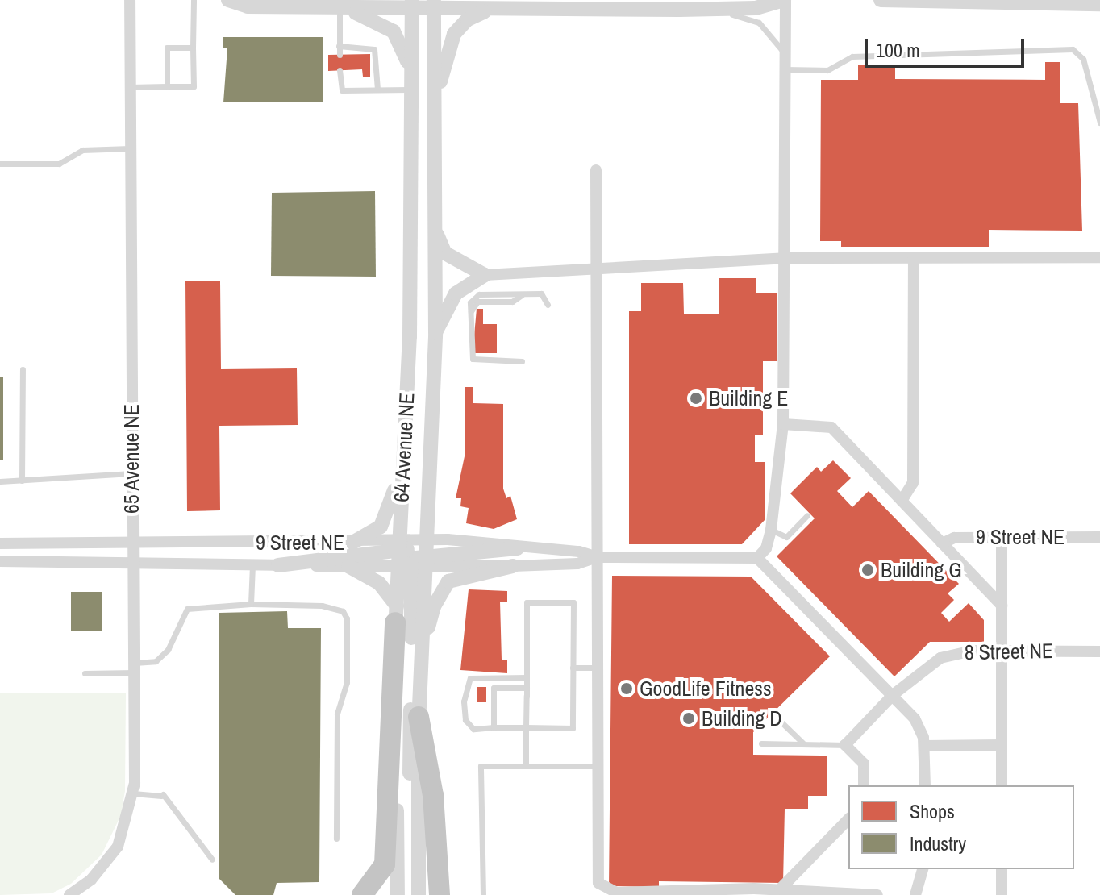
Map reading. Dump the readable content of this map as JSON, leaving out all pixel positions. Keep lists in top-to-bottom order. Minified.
{"streets":{"street":["64 Avenue NE","65 Avenue NE","9 Street NE","8 Street NE"]},"crossings":[["64 Avenue NE","9 Street NE"],["65 Avenue NE","9 Street NE"]],"places":["Building E","Building G","GoodLife Fitness","Building D"],"legend":["Shops","Industry"],"scale_bar":"100 m"}
